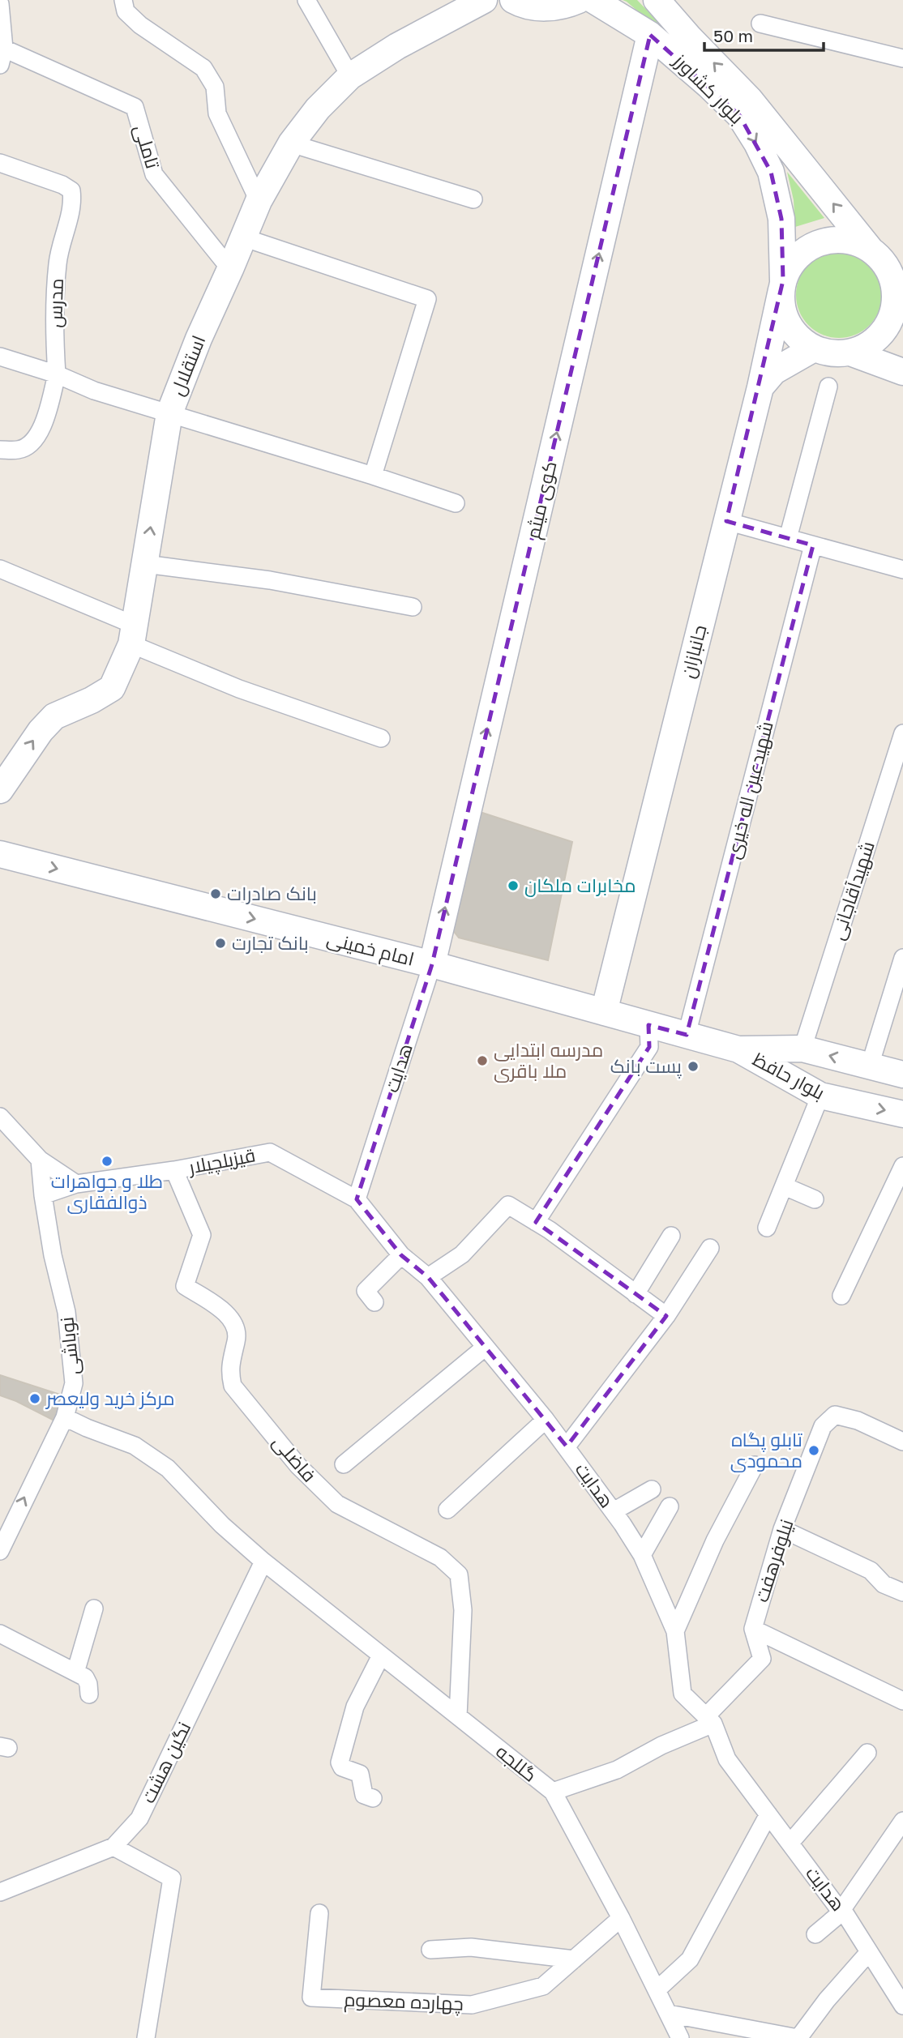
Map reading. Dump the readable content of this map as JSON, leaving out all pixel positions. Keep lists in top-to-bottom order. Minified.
{"streets":{"main road":["بلوار کشاورز","استقلال","کوی میثم","جانبازان","امام خمینی","بلوار حافظ"],"street":["تاملی","مدرس","شهیدعین اله خیری","شهیدآقاجانی","هدایت","قیزیلچیلار","نوباشی","فاضلی","نیلوفرهفت","نگین هشت","گللجه","چهارده معصوم"]},"crossings":[["بلوار کشاورز","کوی میثم"],["بلوار کشاورز","جانبازان"],["تاملی","استقلال"],["کوی میثم","امام خمینی"],["کوی میثم","هدایت"],["جانبازان","امام خمینی"],["شهیدعین اله خیری","امام خمینی"],["شهیدآقاجانی","بلوار حافظ"],["امام خمینی","هدایت"],["امام خمینی","بلوار حافظ"],["هدایت","قیزیلچیلار"],["قیزیلچیلار","نوباشی"],["قیزیلچیلار","فاضلی"],["نوباشی","گللجه"],["فاضلی","گللجه"],["نگین هشت","گللجه"],["گللجه","چهارده معصوم"]],"one_way":["استقلال","کوی میثم","امام خمینی","نوباشی"],"places":["مخابرات ملکان","بانک صادرات","بانک تجارت","مدرسه ابتدایی ملا باقری","پست بانک","طلا و جواهرات ذوالفقاری","مرکز خرید ولیعصر","تابلو پگاه محمودی"],"scale_bar":"50 m"}
